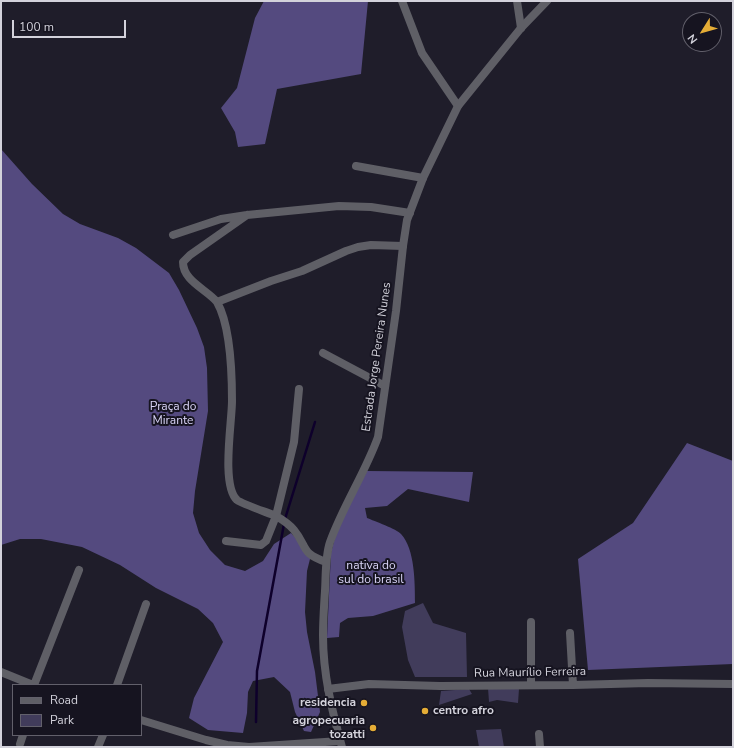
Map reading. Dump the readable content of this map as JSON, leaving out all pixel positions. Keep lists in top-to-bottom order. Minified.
{"streets":{"street":["Estrada Jorge Pereira Nunes","Rua Maurílio Ferreira"]},"crossings":[["Estrada Jorge Pereira Nunes","Rua Maurílio Ferreira"]],"parks":["Praça do Mirante","nativa do sul do brasil"],"places":["residencia","centro afro","agropecuaria tozatti"],"legend":["Road","Park"],"scale_bar":"100 m","north":"bottom left"}
